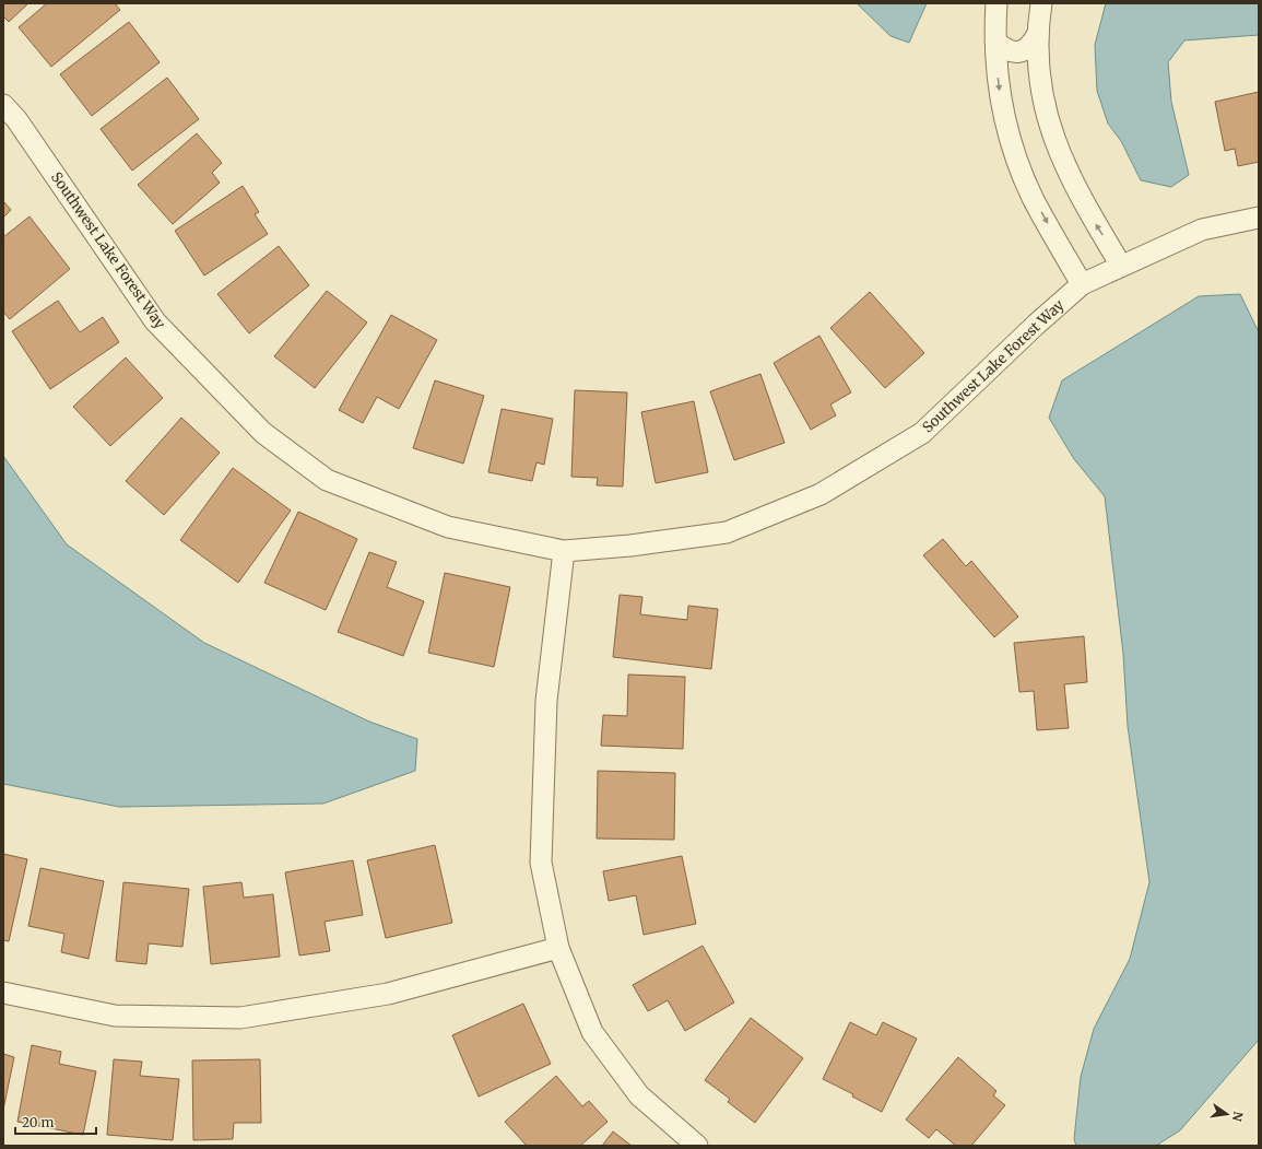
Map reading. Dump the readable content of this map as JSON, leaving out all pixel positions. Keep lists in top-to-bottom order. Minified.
{"streets":{"street":["Southwest Lake Forest Way"]},"scale_bar":"20 m","north":"right"}
